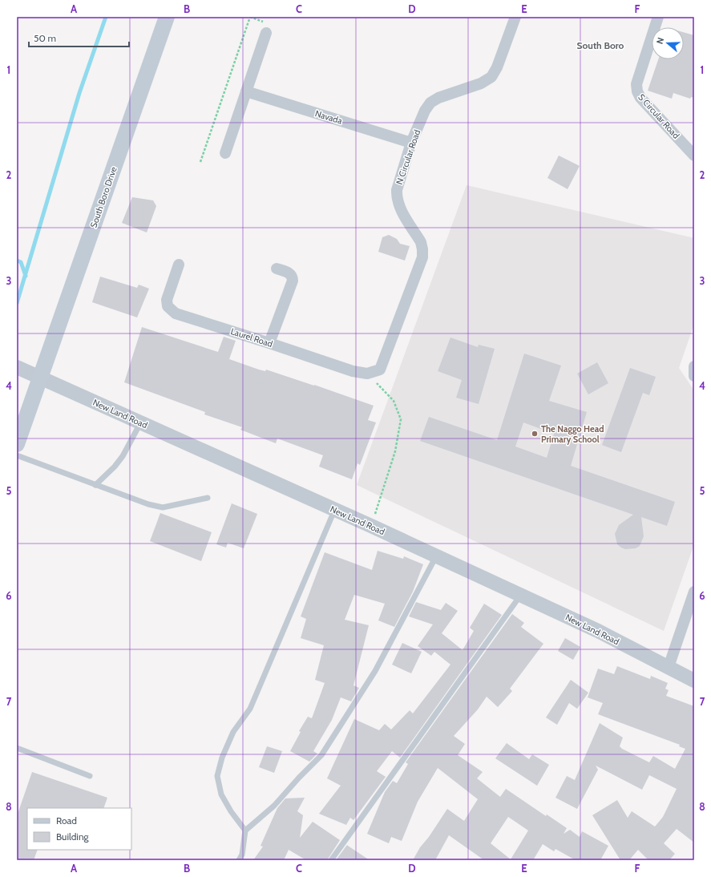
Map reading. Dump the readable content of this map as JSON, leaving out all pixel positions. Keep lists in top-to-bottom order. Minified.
{"streets":{"main road":["South Boro Drive"],"street":["S Circular Road","Navada","N Circular Road","Laurel Road","New Land Road"]},"crossings":[["Navada","N Circular Road"],["N Circular Road","Laurel Road"],["South Boro Drive","New Land Road"]],"districts":["South Boro"],"places":["The Naggo Head Primary School"],"legend":["Road","Building"],"scale_bar":"50 m","north":"left","grid":{"columns":["A","B","C","D","E","F"],"rows":["1","2","3","4","5","6","7","8"]}}
